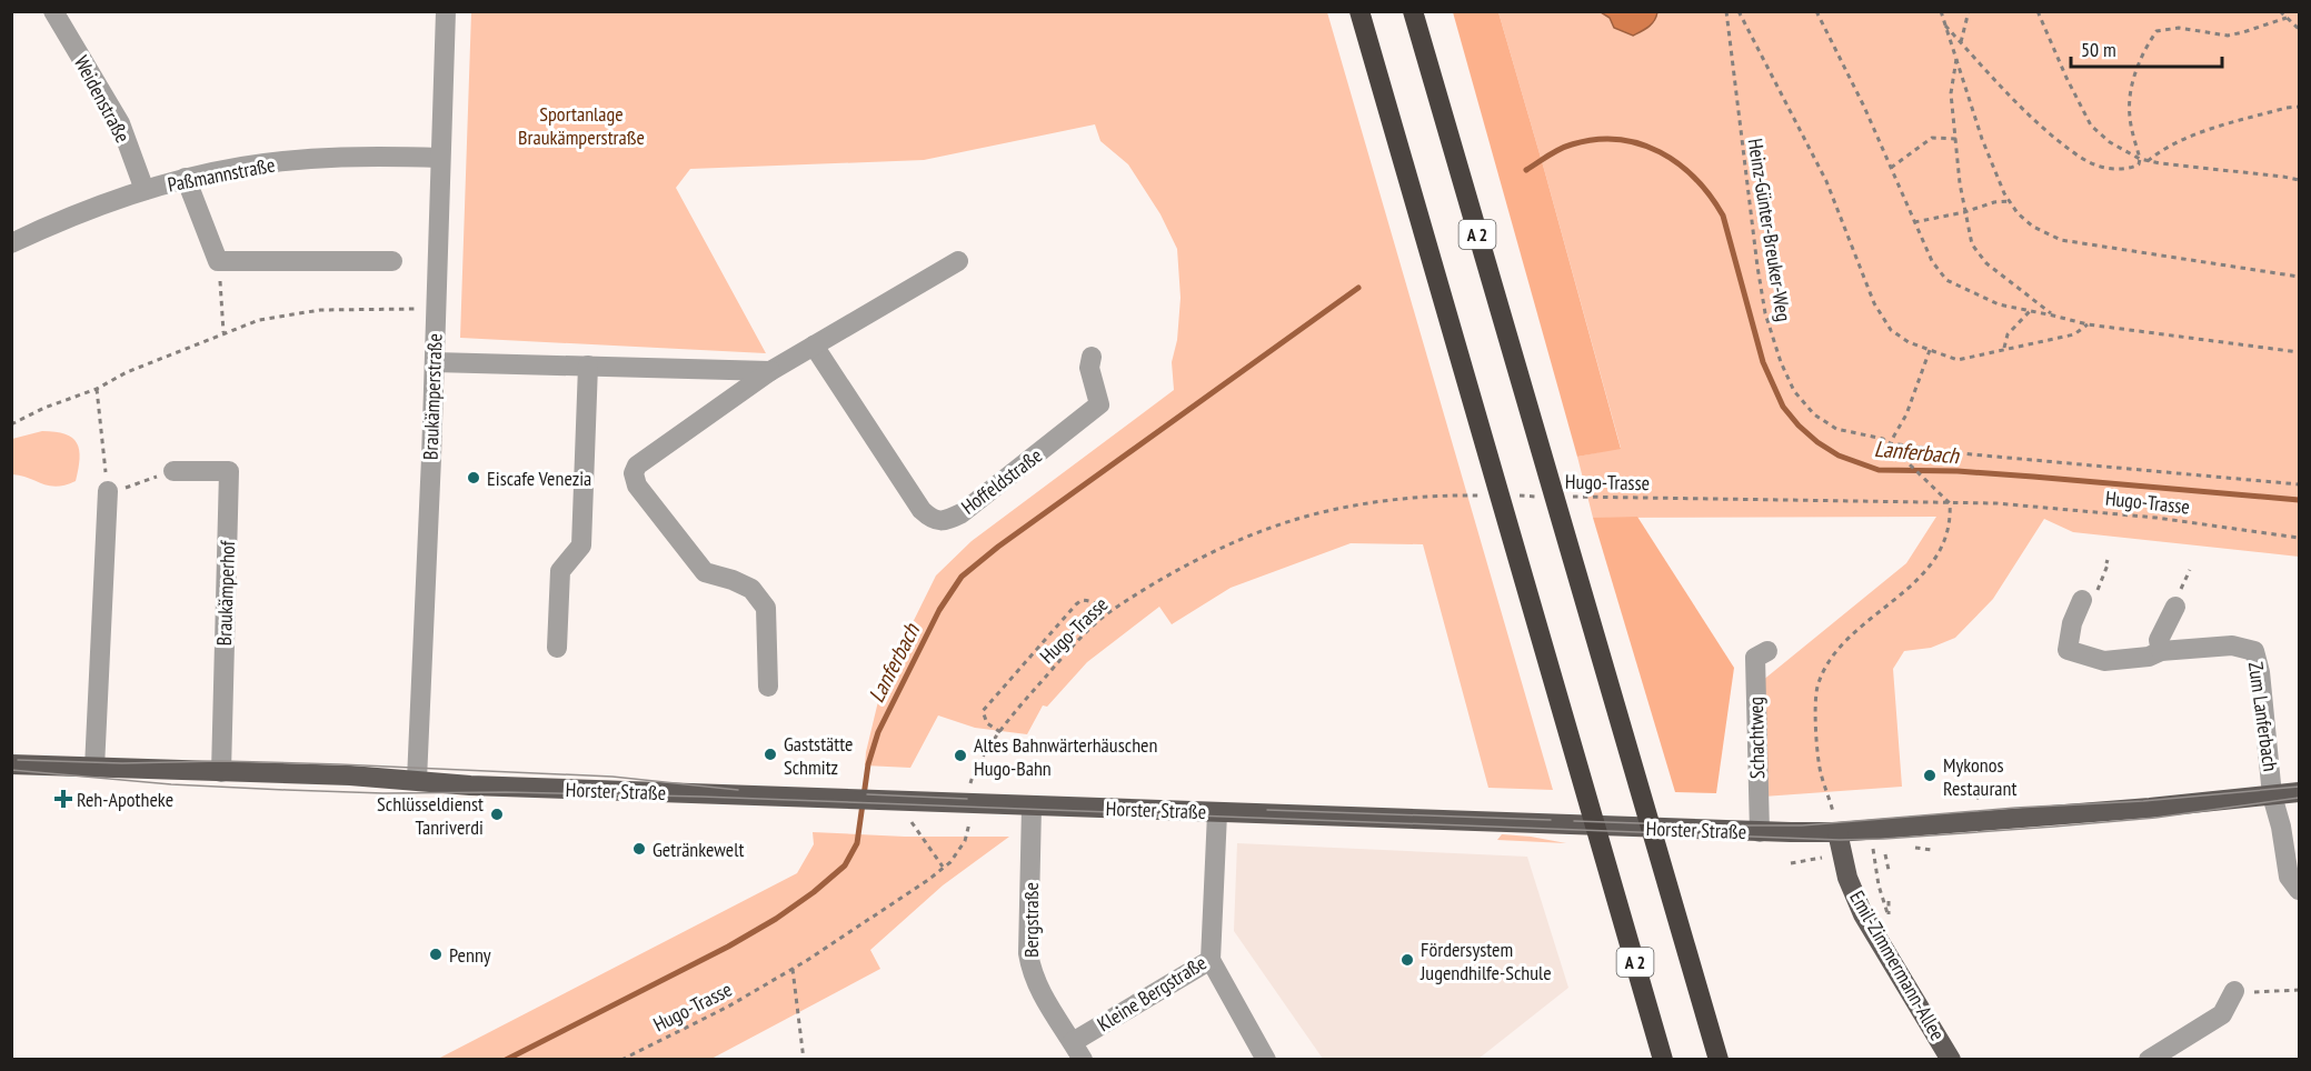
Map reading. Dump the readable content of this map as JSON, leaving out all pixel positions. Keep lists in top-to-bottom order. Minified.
{"streets":{"highway":["A 2"],"main road":["Horster Straße","Emil-Zimmermann-Allee"],"street":["Weidenstraße","Paßmannstraße","Braukämperstraße","Hoffeldstraße","Braukämperhof","Zum Lanferbach","Schachtweg","Bergstraße","Kleine Bergstraße"],"path":["Heinz-Günter-Breuker-Weg","Hugo-Trasse"]},"crossings":[["Weidenstraße","Paßmannstraße"],["Paßmannstraße","Braukämperstraße"],["A 2","Hugo-Trasse"],["Braukämperstraße","Horster Straße"],["Braukämperhof","Horster Straße"],["Zum Lanferbach","Horster Straße"],["Schachtweg","Horster Straße"],["Horster Straße","Bergstraße"],["Horster Straße","Emil-Zimmermann-Allee"],["Horster Straße","Kleine Bergstraße"],["Bergstraße","Kleine Bergstraße"]],"water":["Lanferbach"],"parks":["Sportanlage Braukämperstraße"],"places":{"other":["Eiscafe Venezia","Gaststätte Schmitz","Altes Bahnwärterhäuschen Hugo-Bahn","Mykonos Restaurant","Schlüsseldienst Tanriverdi","Getränkewelt","Penny","Fördersystem Jugendhilfe-Schule"],"health":["Reh-Apotheke"]},"scale_bar":"50 m"}
